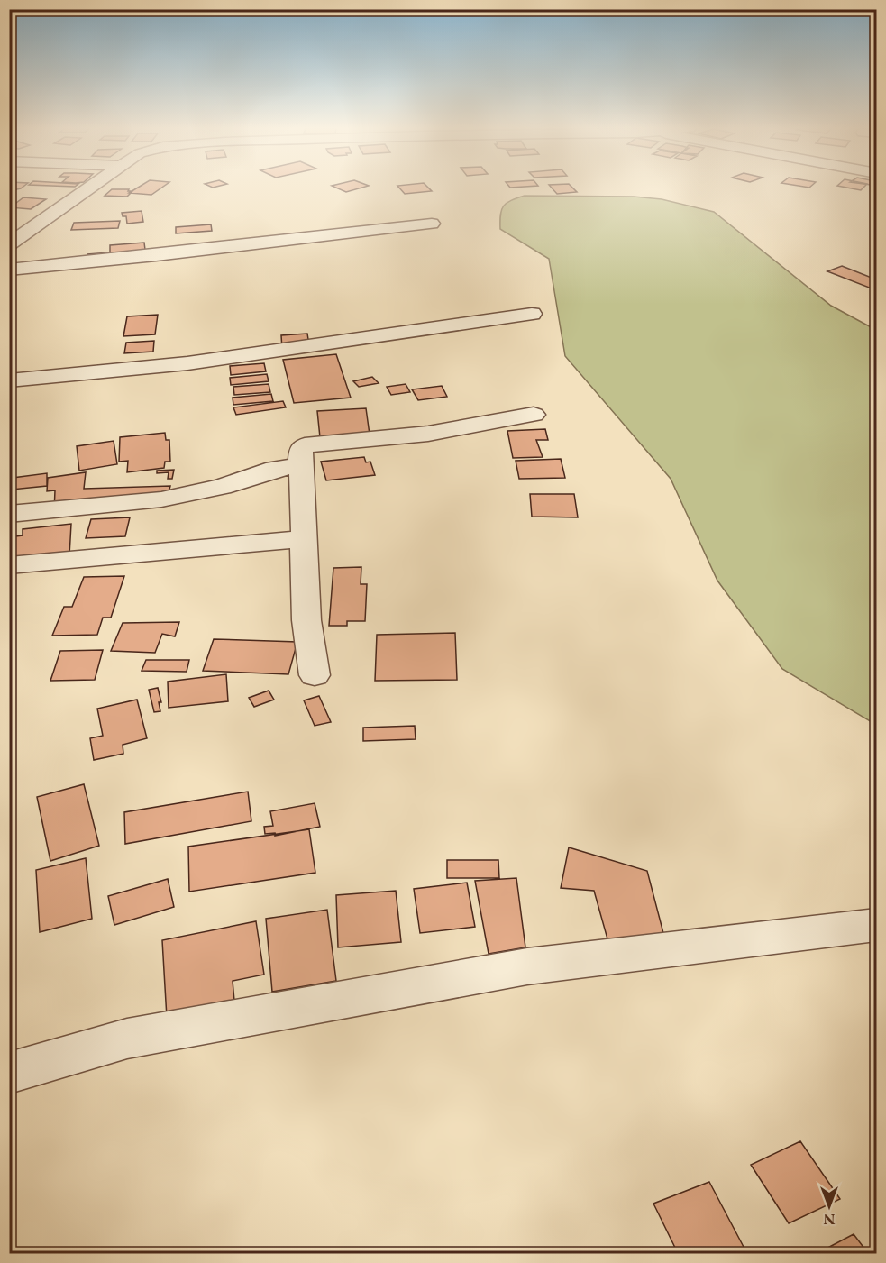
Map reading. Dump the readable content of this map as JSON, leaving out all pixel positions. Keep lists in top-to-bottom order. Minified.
{"north":"bottom"}
